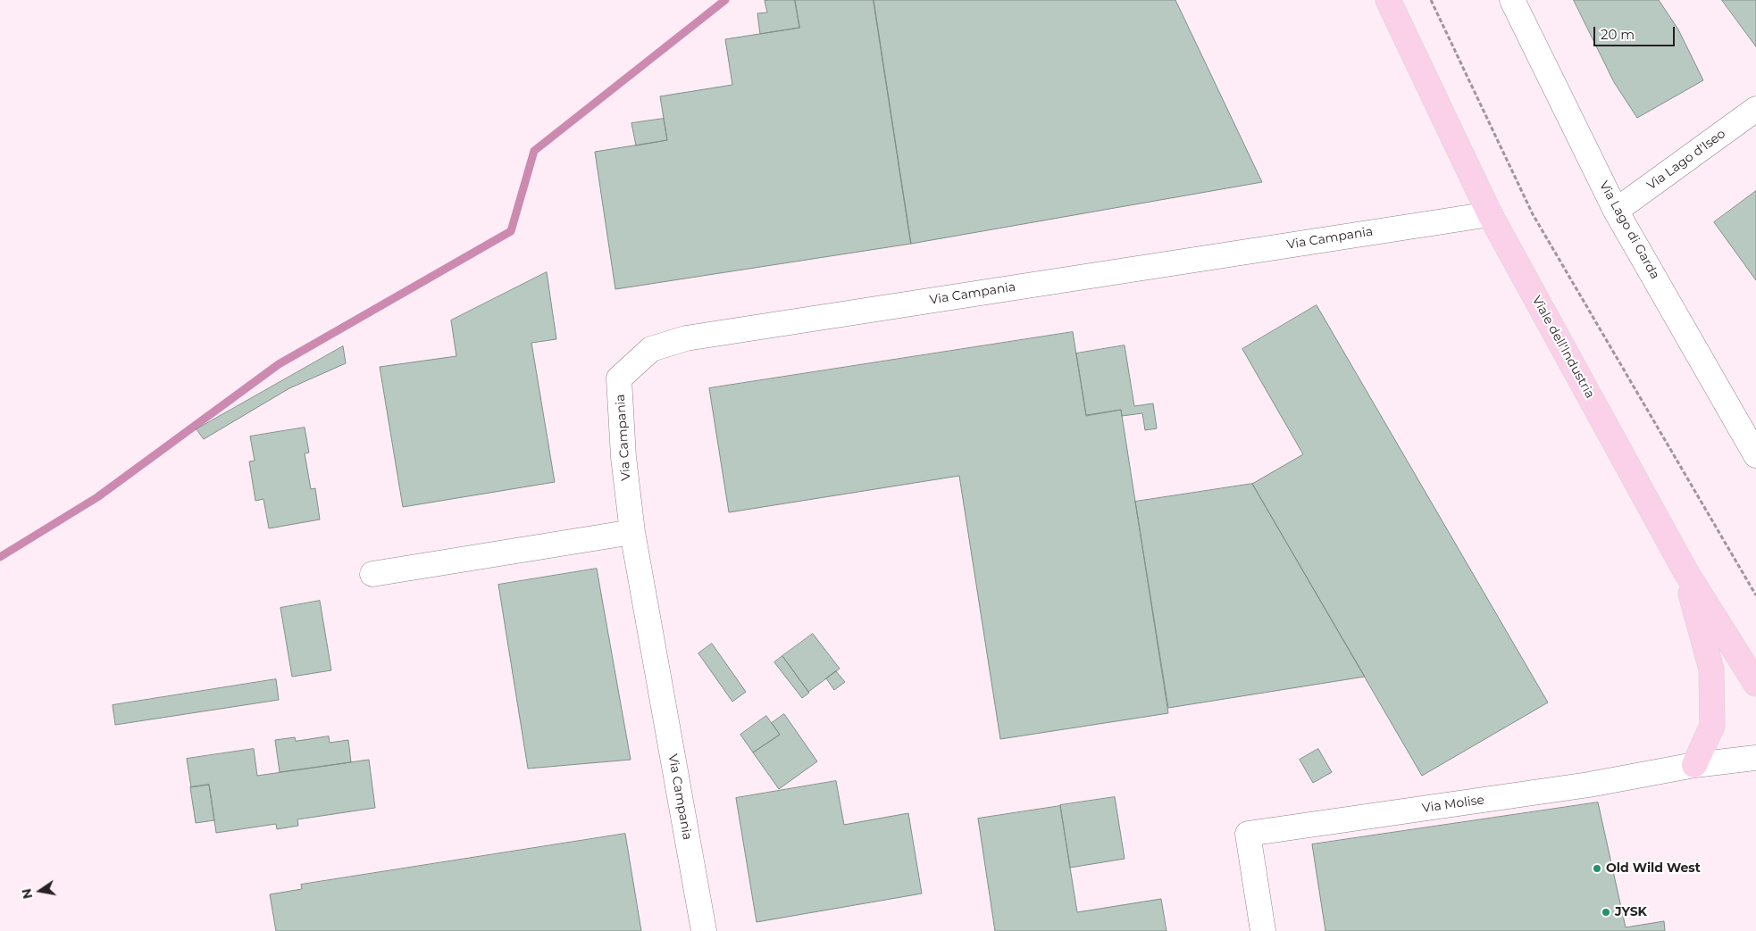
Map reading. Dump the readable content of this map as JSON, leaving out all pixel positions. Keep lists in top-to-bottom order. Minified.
{"streets":{"main road":["Viale dell'Industria"],"street":["Via Lago d'Iseo","Via Lago di Garda","Via Campania","Via Molise"]},"crossings":[["Via Lago d'Iseo","Via Lago di Garda"],["Via Campania","Viale dell'Industria"]],"places":["Old Wild West","JYSK"],"scale_bar":"20 m","north":"left"}
